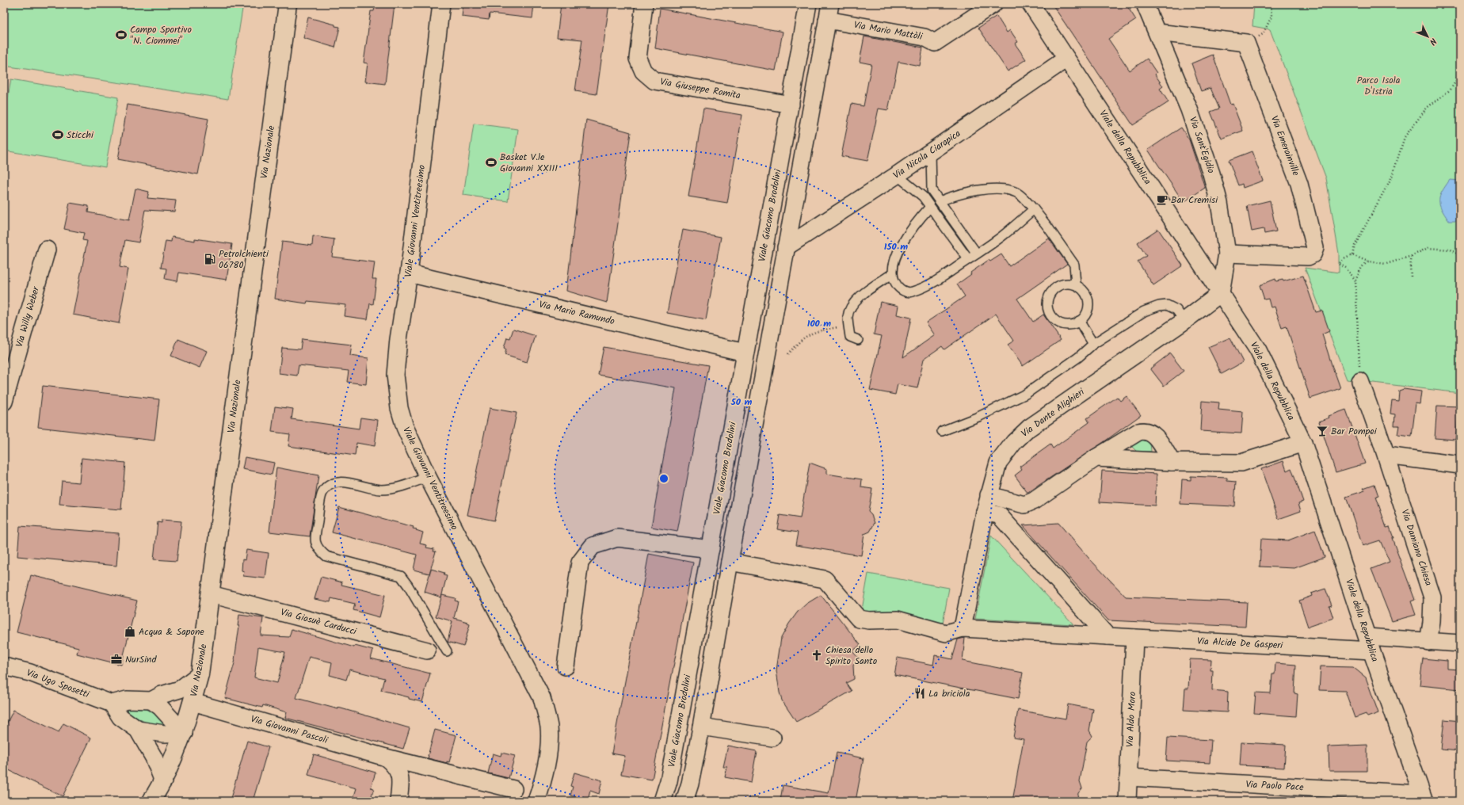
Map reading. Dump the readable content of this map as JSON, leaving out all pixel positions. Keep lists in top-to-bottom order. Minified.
{"streets":{"main road":["Via Nazionale"],"street":["Via Mario Mattòli","Via Giuseppe Romita","Via Sant'Egidio","Via Emerainville","Viale della Repubblica","Via Nicola Ciarapica","Viale Giacomo Brodolini","Viale Giovanni Ventitreesimo","Via Mario Ramundo","Via Willy Weber","Via Dante Alighieri","Via Damiano Chiesa","Via Giosuè Carducci","Via Alcide De Gasperi","Via Ugo Sposetti","Via Aldo Moro","Via Giovanni Pascoli","Via Paolo Pace"]},"crossings":[["Via Giuseppe Romita","Viale Giacomo Brodolini"],["Via Sant'Egidio","Via Emerainville"],["Via Sant'Egidio","Viale della Repubblica"],["Via Sant'Egidio","Via Dante Alighieri"],["Viale della Repubblica","Via Nicola Ciarapica"],["Viale della Repubblica","Via Dante Alighieri"],["Viale della Repubblica","Via Alcide De Gasperi"],["Viale della Repubblica","Via Paolo Pace"],["Via Nazionale","Via Giosuè Carducci"],["Via Nazionale","Via Giovanni Pascoli"],["Viale Giacomo Brodolini","Via Mario Ramundo"],["Viale Giovanni Ventitreesimo","Via Mario Ramundo"],["Via Dante Alighieri","Via Alcide De Gasperi"],["Via Damiano Chiesa","Via Alcide De Gasperi"],["Via Alcide De Gasperi","Via Aldo Moro"],["Via Aldo Moro","Via Paolo Pace"]],"parks":["Parco Isola D'Istria"],"places":{"sports":["Campo Sportivo \"N. Ciommei\"","Sticchi","Basket V.le Giovanni XXIII"],"cafe":["Bar Cremisi"],"fuel station":["Petrolchienti 06780"],"bar":["Bar Pompei"],"shop":["Acqua & Sapone"],"church":["Chiesa dello Spirito Santo"],"office":["NurSind"],"restaurant":["La briciola"]},"north":"bottom right","rings":["150 m","100 m","50 m"]}
